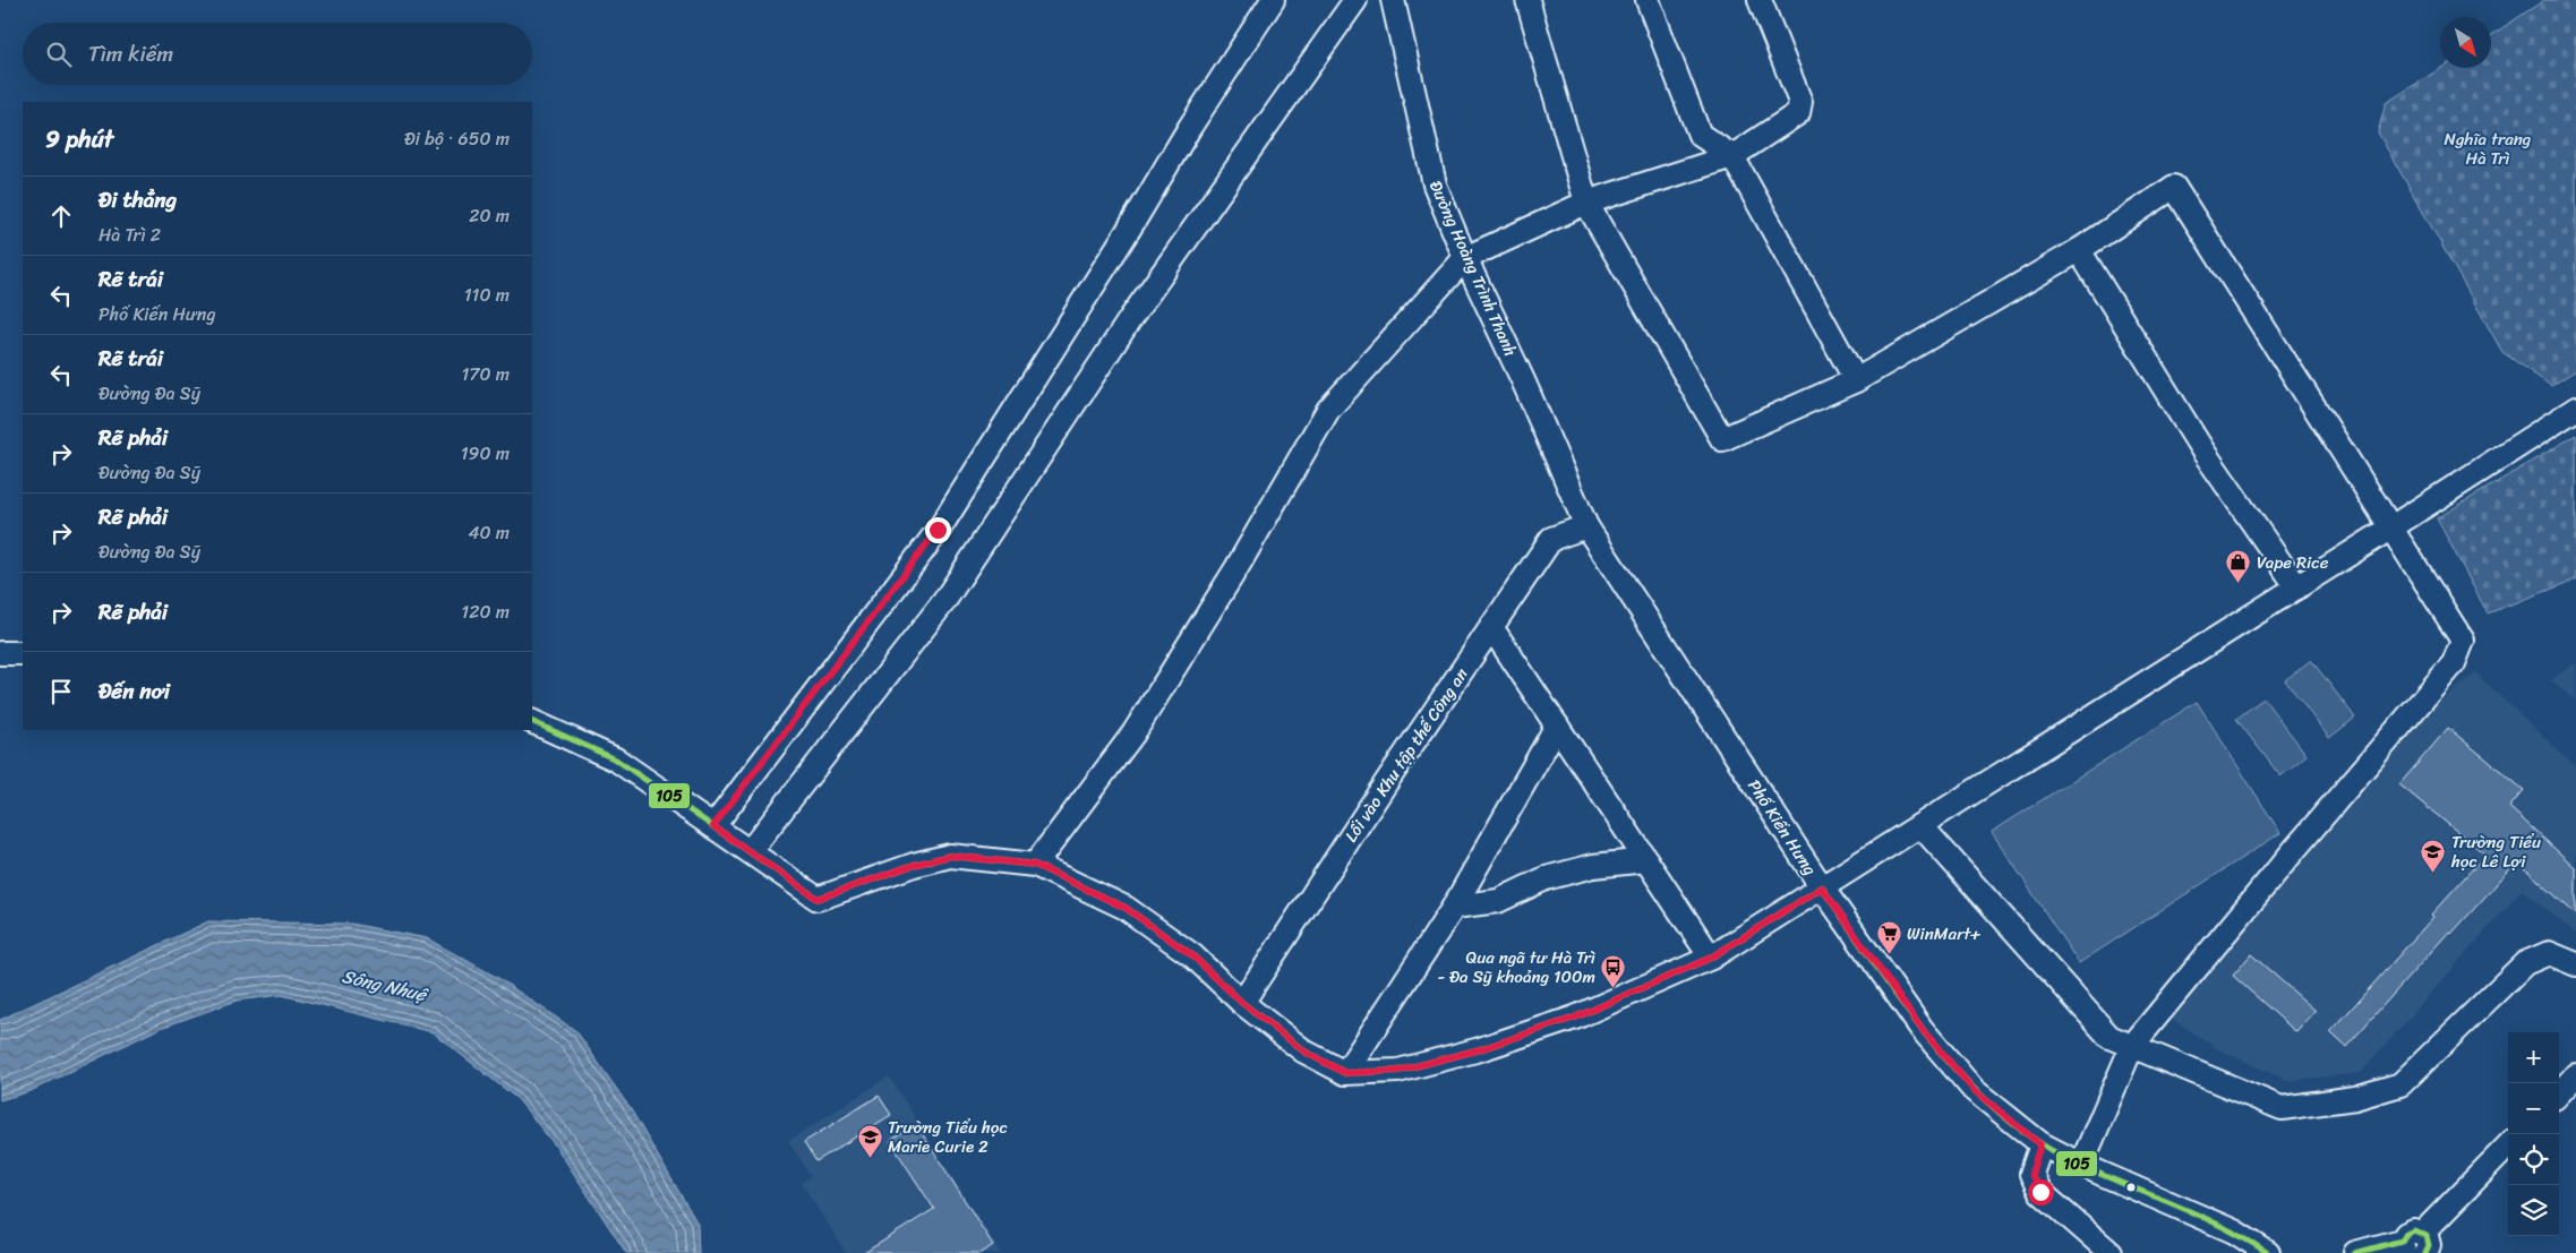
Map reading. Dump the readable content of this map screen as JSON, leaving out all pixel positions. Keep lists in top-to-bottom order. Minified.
{"streets":{"street":["Đường Hoàng Trình Thanh","Lối vào Khu tập thể Công an","Phố Kiến Hưng"]},"crossings":[["Đường Hoàng Trình Thanh","Lối vào Khu tập thể Công an"],["Đường Hoàng Trình Thanh","Phố Kiến Hưng"],["Lối vào Khu tập thể Công an","Phố Kiến Hưng"]],"water":["Sông Nhuệ"],"parks":["Nghĩa trang Hà Trì"],"places":{"shop":["Vape Rice"],"school or university":["Trường Tiểu học Lê Lợi","Trường Tiểu học Marie Curie 2"],"supermarket":["WinMart+"],"bus stop":["Qua ngã tư Hà Trì - Đa Sỹ khoảng 100m"]},"lines":["transit line 105"],"north":"bottom right","page":{"search":"Tìm kiếm","heading":["9 phút","Đi bộ · 650 m"],"list":[["Đi thẳng","Hà Trì 2","20 m"],["Rẽ trái","Phố Kiến Hưng","110 m"],["Rẽ trái","Đường Đa Sỹ","170 m"],["Rẽ phải","Đường Đa Sỹ","190 m"],["Rẽ phải","Đường Đa Sỹ","40 m"],["Rẽ phải","120 m"],"Đến nơi"],"map_buttons":["+","−"]}}
